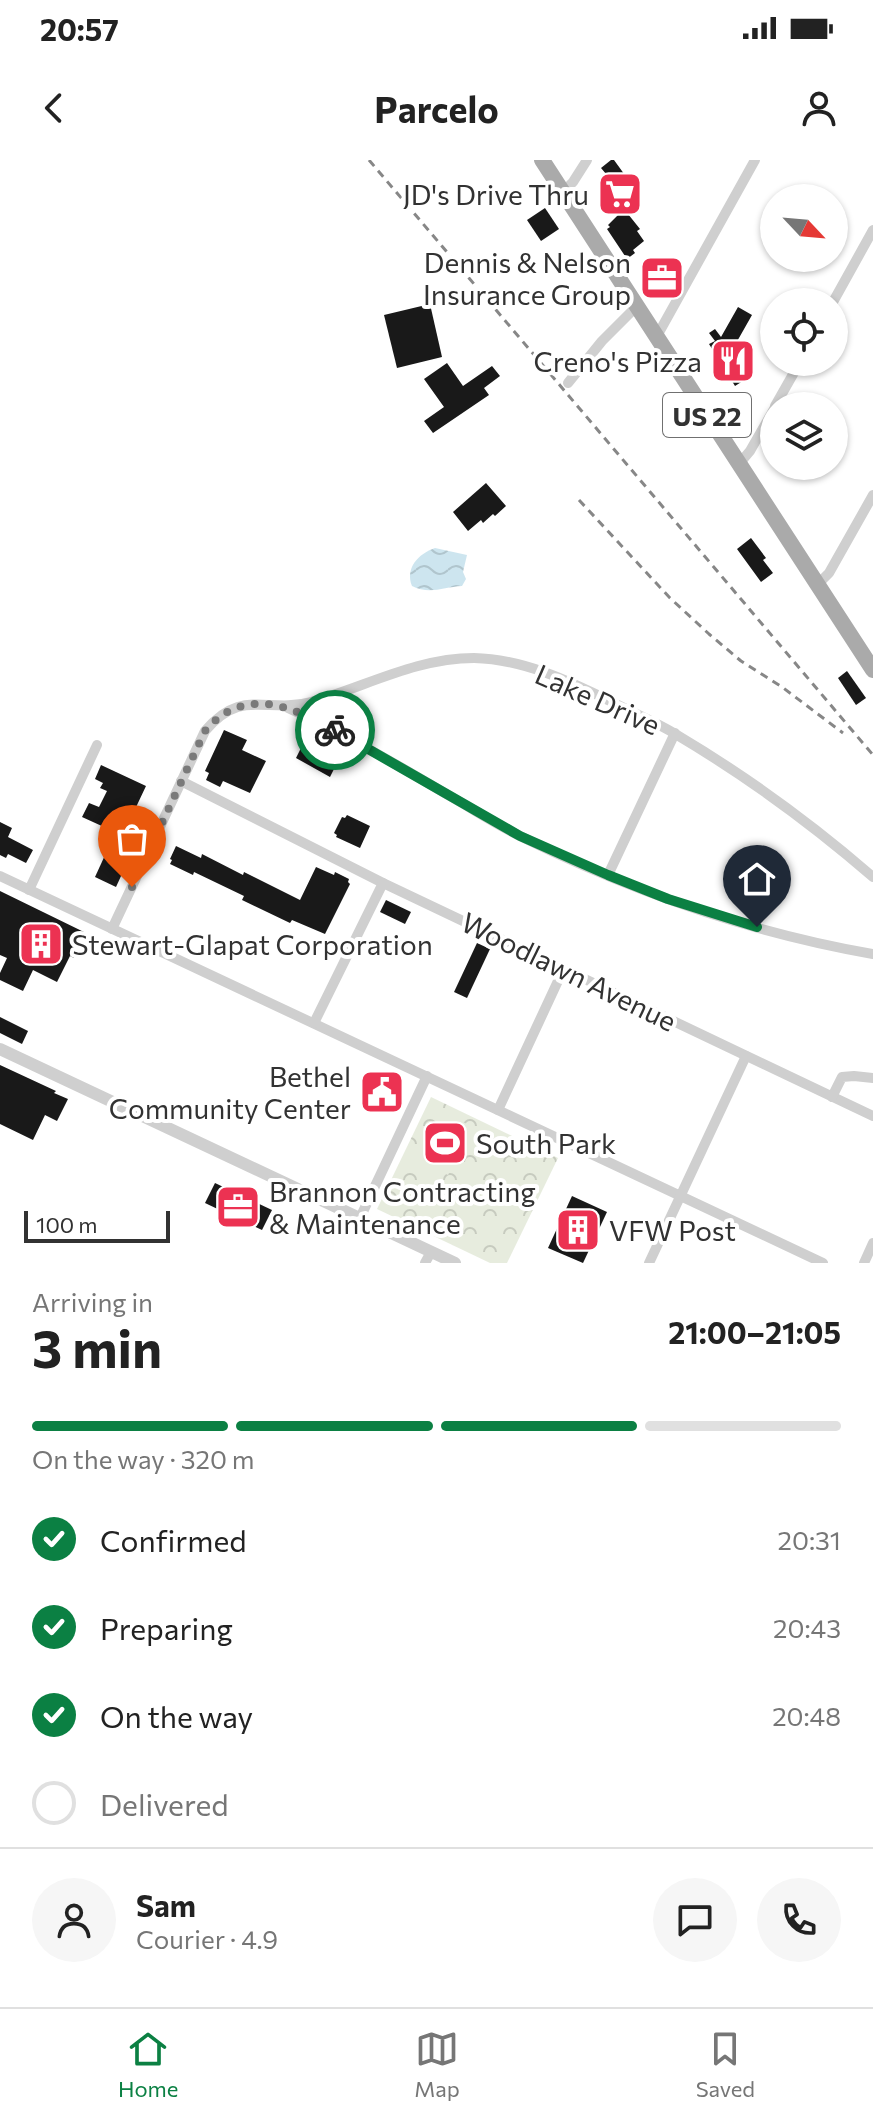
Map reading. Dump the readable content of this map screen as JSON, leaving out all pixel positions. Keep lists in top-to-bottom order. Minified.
{"streets":{"main road":["US 22"],"street":["Lake Drive","Woodlawn Avenue"]},"crossings":[["Lake Drive","Woodlawn Avenue"]],"places":{"supermarket":["JD's Drive Thru"],"office":["Dennis & Nelson Insurance Group","Brannon Contracting & Maintenance"],"restaurant":["Creno's Pizza"],"building":["Stewart-Glapat Corporation","VFW Post"],"public building":["Bethel Community Center"],"sports":["South Park"]},"scale_bar":"100 m","north":"bottom right","page":{"status":"20:57","header":"Parcelo","scale":"100 m","heading":["3 min","Arriving in","21:00–21:05"],"panel":["Sam","Courier · 4.9"],"bar":"On the way · 320 m","list":[["Confirmed","20:31"],["Preparing","20:43"],["On the way","20:48"],"Delivered"],"tabs":["Home","Map","Saved"]}}
